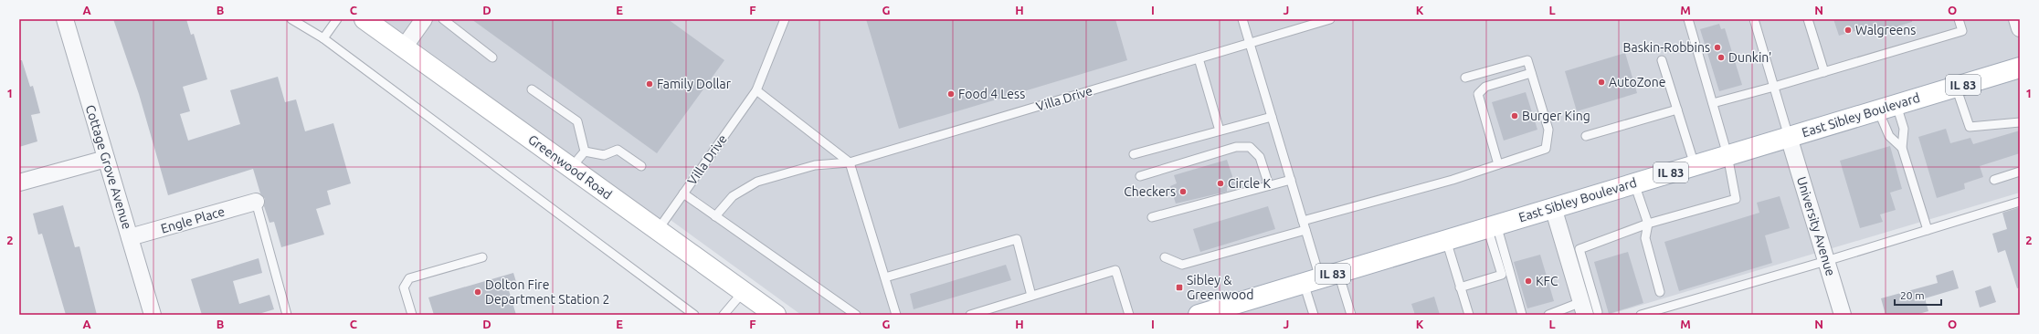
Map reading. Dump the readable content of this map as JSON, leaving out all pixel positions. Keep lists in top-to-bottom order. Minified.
{"streets":{"main road":["IL 83","East Sibley Boulevard","Greenwood Road"],"street":["Cottage Grove Avenue","Engle Place","University Avenue"],"lane":["Villa Drive"]},"crossings":[["Villa Drive","Greenwood Road"],["East Sibley Boulevard","University Avenue"],["Cottage Grove Avenue","Engle Place"]],"places":{"other":["Walgreens","Baskin-Robbins","Dunkin'","AutoZone","Family Dollar","Food 4 Less","Burger King","Circle K","Checkers","KFC","Dolton Fire Department Station 2"],"transit":["Sibley & Greenwood"]},"scale_bar":"20 m","grid":{"columns":["A","B","C","D","E","F","G","H","I","J","K","L","M","N","O"],"rows":["1","2"]}}
